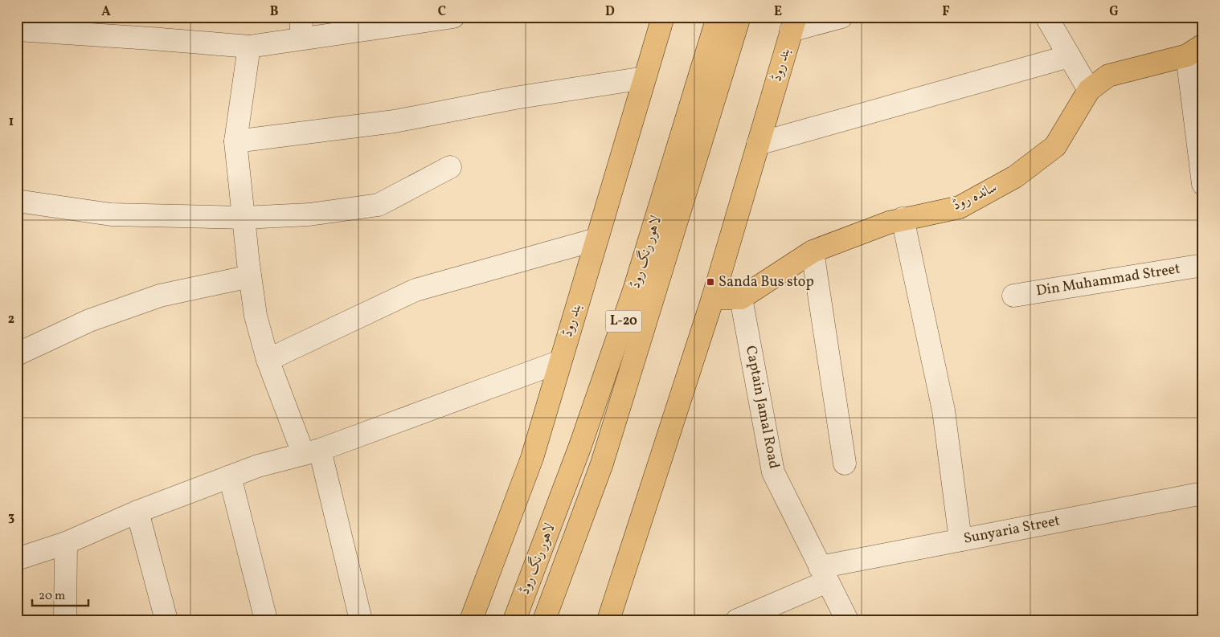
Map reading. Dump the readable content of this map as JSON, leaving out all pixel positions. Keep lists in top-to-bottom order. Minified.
{"streets":{"main road":["بند روڈ","ساندہ روڈ","لاہور رنگ روڈ","L-20"],"street":["Din Muhammad Street","Captain Jamal Road","Sunyaria Street"]},"crossings":[["ساندہ روڈ","Captain Jamal Road"],["Captain Jamal Road","Sunyaria Street"]],"places":{"transit":["Sanda Bus stop"]},"scale_bar":"20 m","grid":{"columns":["A","B","C","D","E","F","G"],"rows":["1","2","3"]}}
